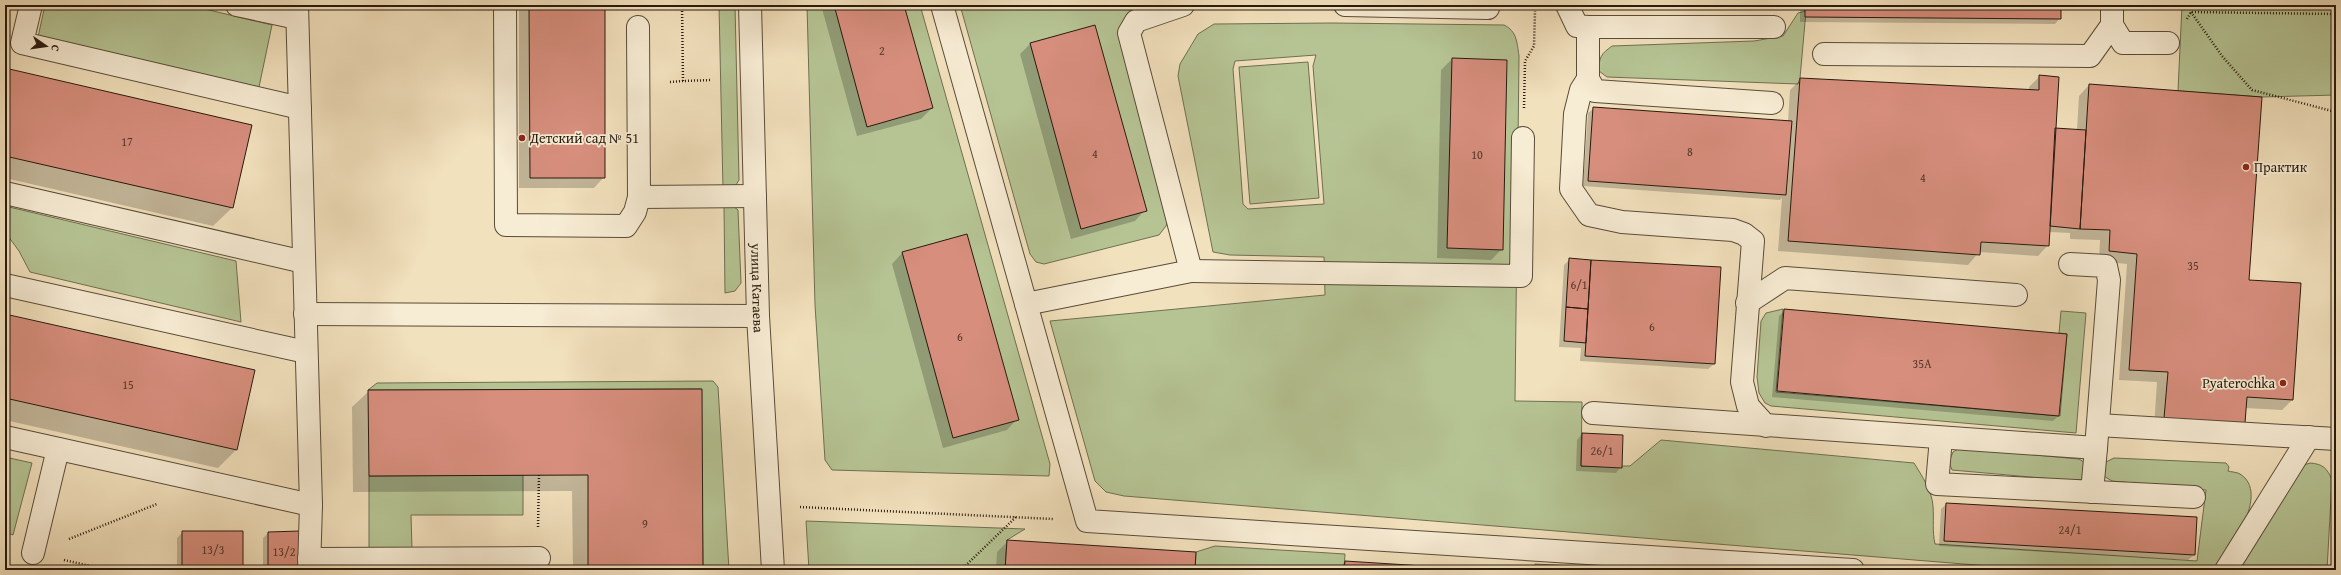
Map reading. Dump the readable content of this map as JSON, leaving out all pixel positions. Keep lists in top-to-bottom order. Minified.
{"streets":{"street":["улица Катаева"]},"places":["Детский сад № 51","Практик","Pyaterochka"],"house_numbers":["2","17","8","4","10","4","35","6/1","6","6","35А","15","26/1","9","24/1","13/3","13/2"],"north":"right"}
